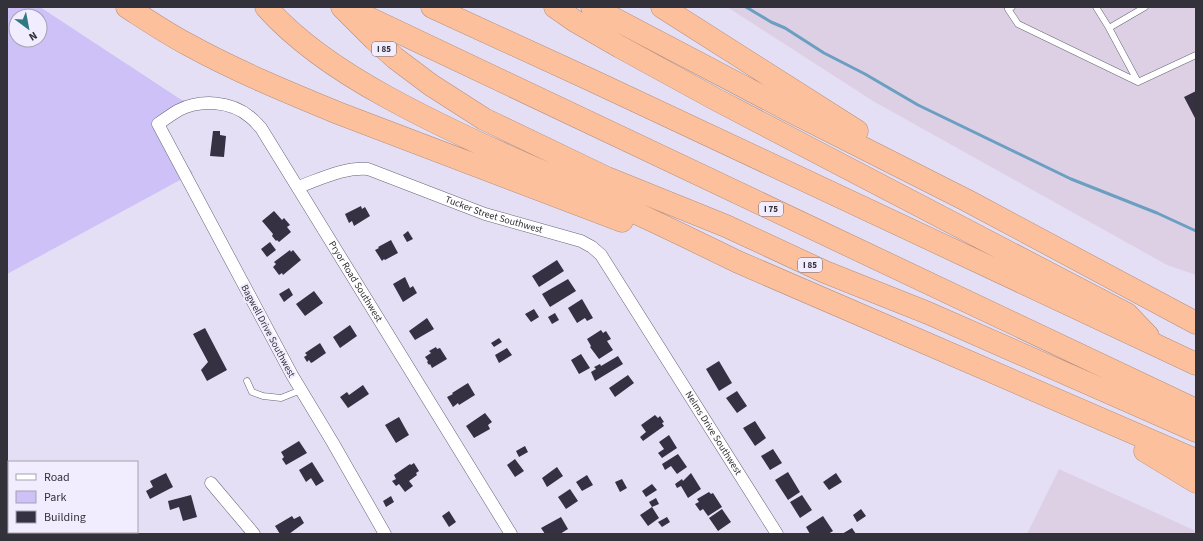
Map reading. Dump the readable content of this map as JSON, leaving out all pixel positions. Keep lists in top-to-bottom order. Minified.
{"streets":{"highway":["I 85","I 75"],"street":["Tucker Street Southwest","Pryor Road Southwest","Bagwell Drive Southwest","Nelms Drive Southwest"]},"crossings":[["Tucker Street Southwest","Pryor Road Southwest"],["Tucker Street Southwest","Nelms Drive Southwest"],["Pryor Road Southwest","Bagwell Drive Southwest"]],"legend":["Road","Park","Building"],"north":"bottom right"}
